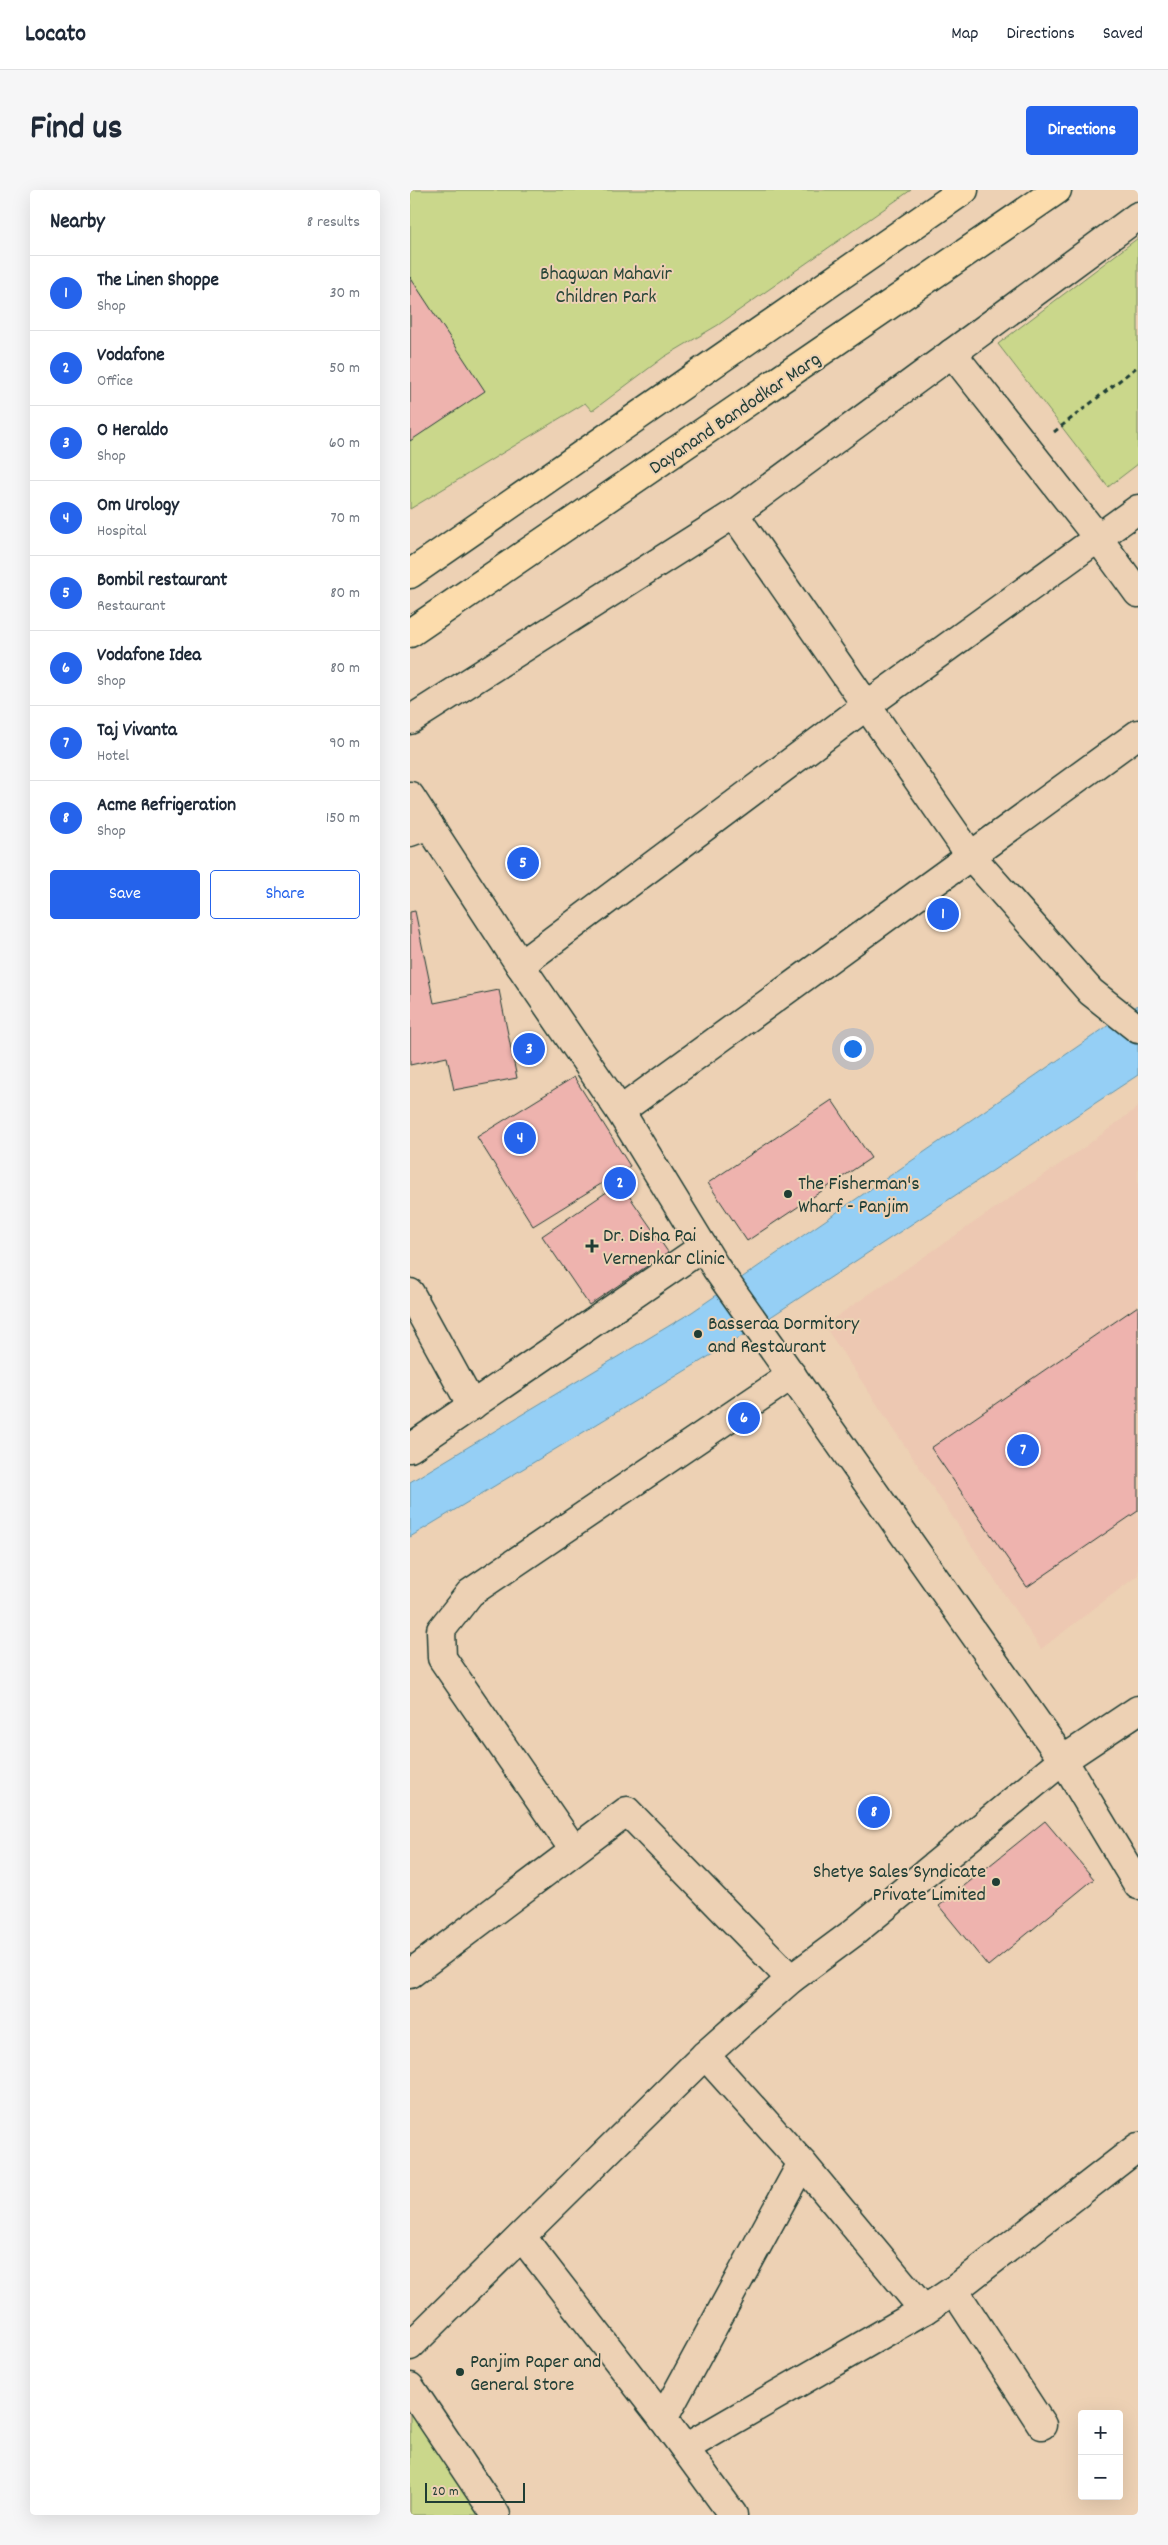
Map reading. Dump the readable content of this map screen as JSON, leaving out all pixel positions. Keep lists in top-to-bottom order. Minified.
{"streets":{"main road":["Dayanand Bandodkar Marg"]},"parks":["Bhagwan Mahavir Children Park"],"places":{"other":["The Fisherman's Wharf - Panjim","Basseraa Dormitory and Restaurant","Shetye Sales Syndicate Private Limited","Panjim Paper and General Store"],"health":["Dr. Disha Pai Vernenkar Clinic"]},"scale_bar":"20 m","page":{"header":"Locato","nav":["Map","Directions","Saved"],"title":"Find us","buttons":["Directions",["Save","Share"]],"heading":["Nearby","8 results"],"list":[{"mark":"1","name":"The Linen Shoppe","note":"Shop","value":"30 m"},{"mark":"2","name":"Vodafone","note":"Office","value":"50 m"},{"mark":"3","name":"O Heraldo","note":"Shop","value":"60 m"},{"mark":"4","name":"Om Urology","note":"Hospital","value":"70 m"},{"mark":"5","name":"Bombil restaurant","note":"Restaurant","value":"80 m"},{"mark":"6","name":"Vodafone Idea","note":"Shop","value":"80 m"},{"mark":"7","name":"Taj Vivanta","note":"Hotel","value":"90 m"},{"mark":"8","name":"Acme Refrigeration","note":"Shop","value":"150 m"}],"pins":["5","1","3","4","2","6","7","8"],"map_buttons":["+","−"],"scale":"20 m"}}
